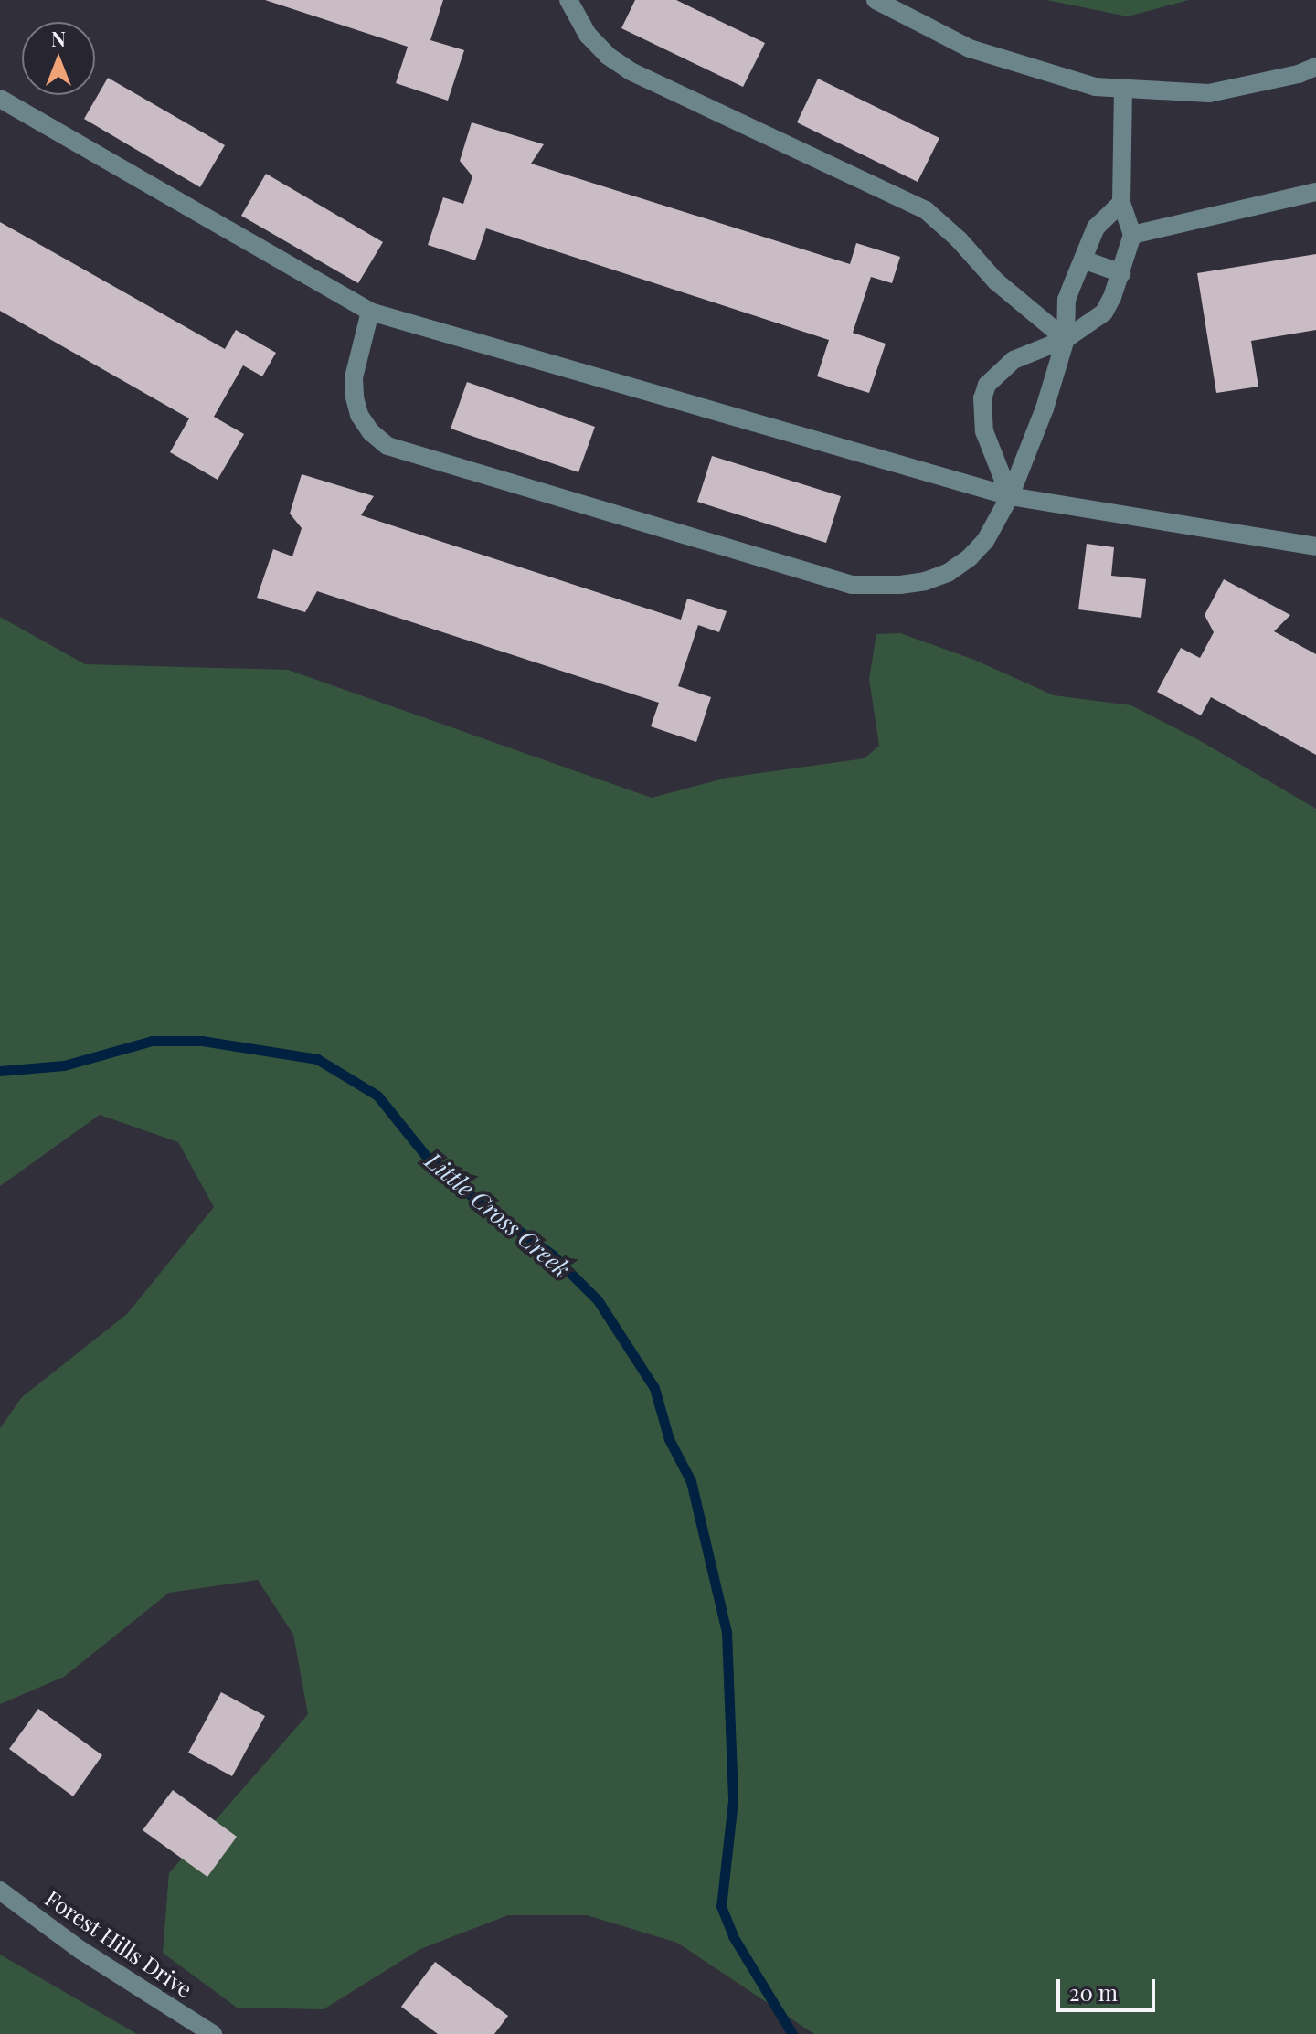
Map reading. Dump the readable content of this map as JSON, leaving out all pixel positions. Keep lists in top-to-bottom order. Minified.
{"streets":{"street":["Forest Hills Drive"]},"water":["Little Cross Creek"],"scale_bar":"20 m","north":"top"}
